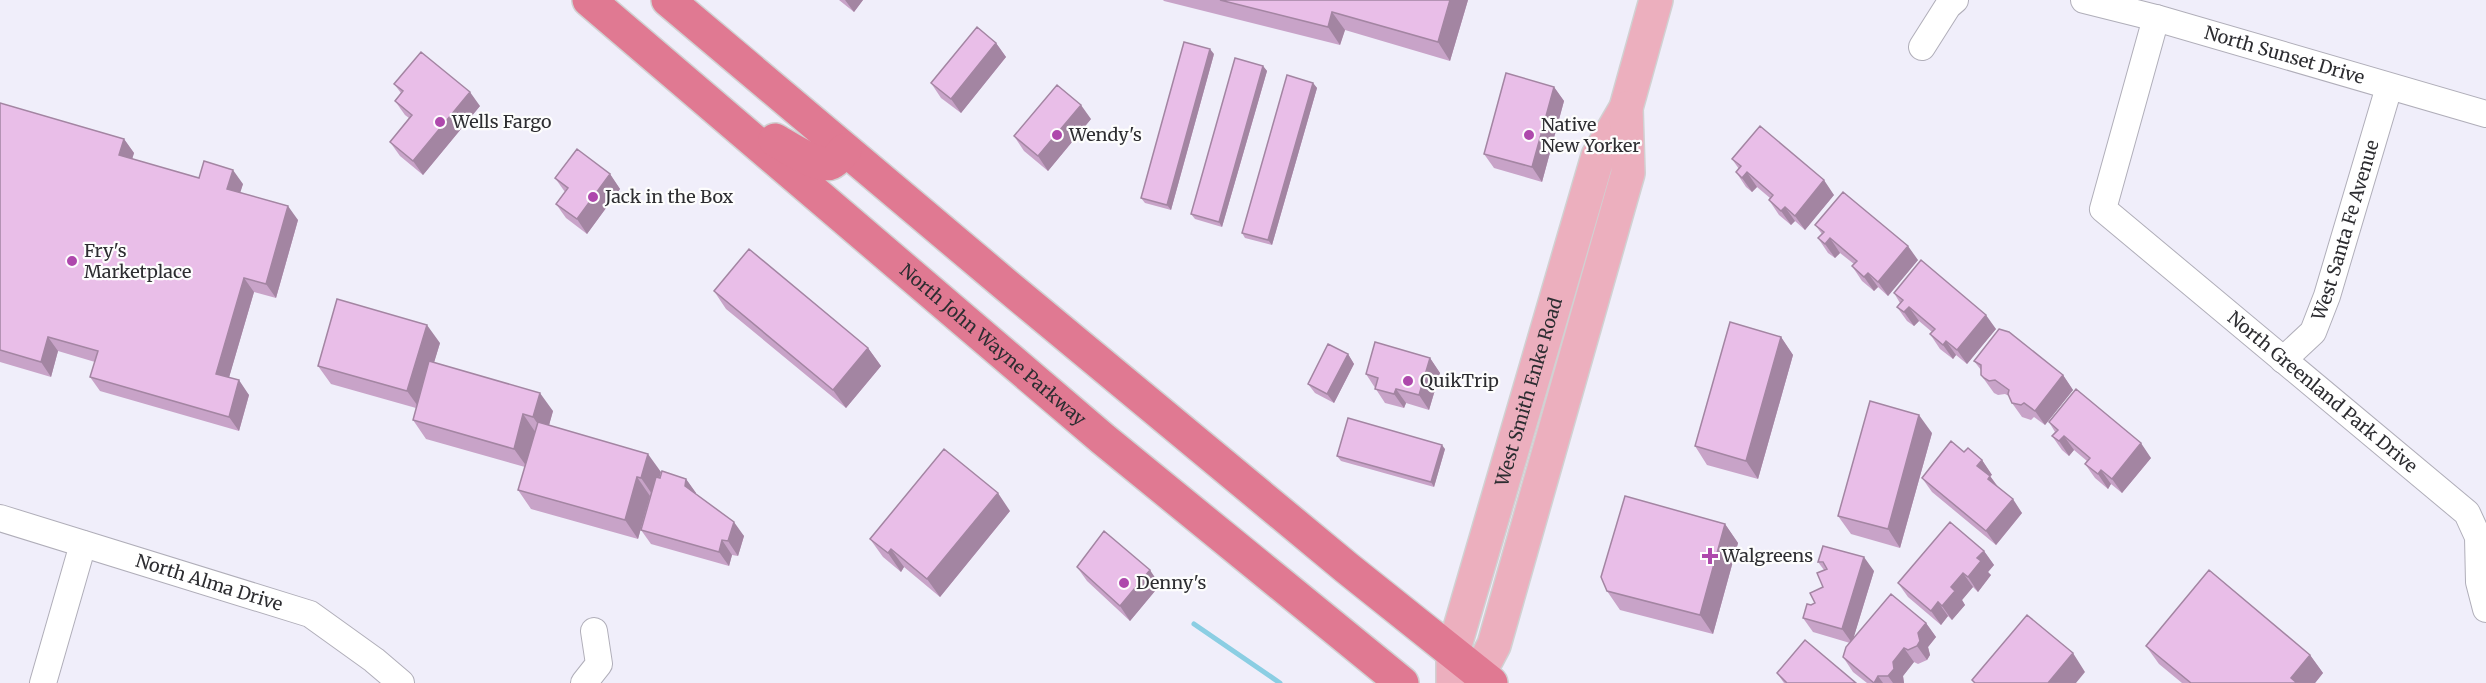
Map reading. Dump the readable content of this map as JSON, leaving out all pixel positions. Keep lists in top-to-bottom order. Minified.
{"streets":{"highway":["North John Wayne Parkway"],"main road":["West Smith Enke Road"],"street":["North Sunset Drive","West Santa Fe Avenue","North Greenland Park Drive","North Alma Drive"]},"crossings":[["North Sunset Drive","West Santa Fe Avenue"],["North Sunset Drive","North Greenland Park Drive"],["West Santa Fe Avenue","North Greenland Park Drive"]],"places":{"other":["Wells Fargo","Wendy's","Native New Yorker","Jack in the Box","Fry's Marketplace","QuikTrip","Denny's"],"health":["Walgreens"]}}
